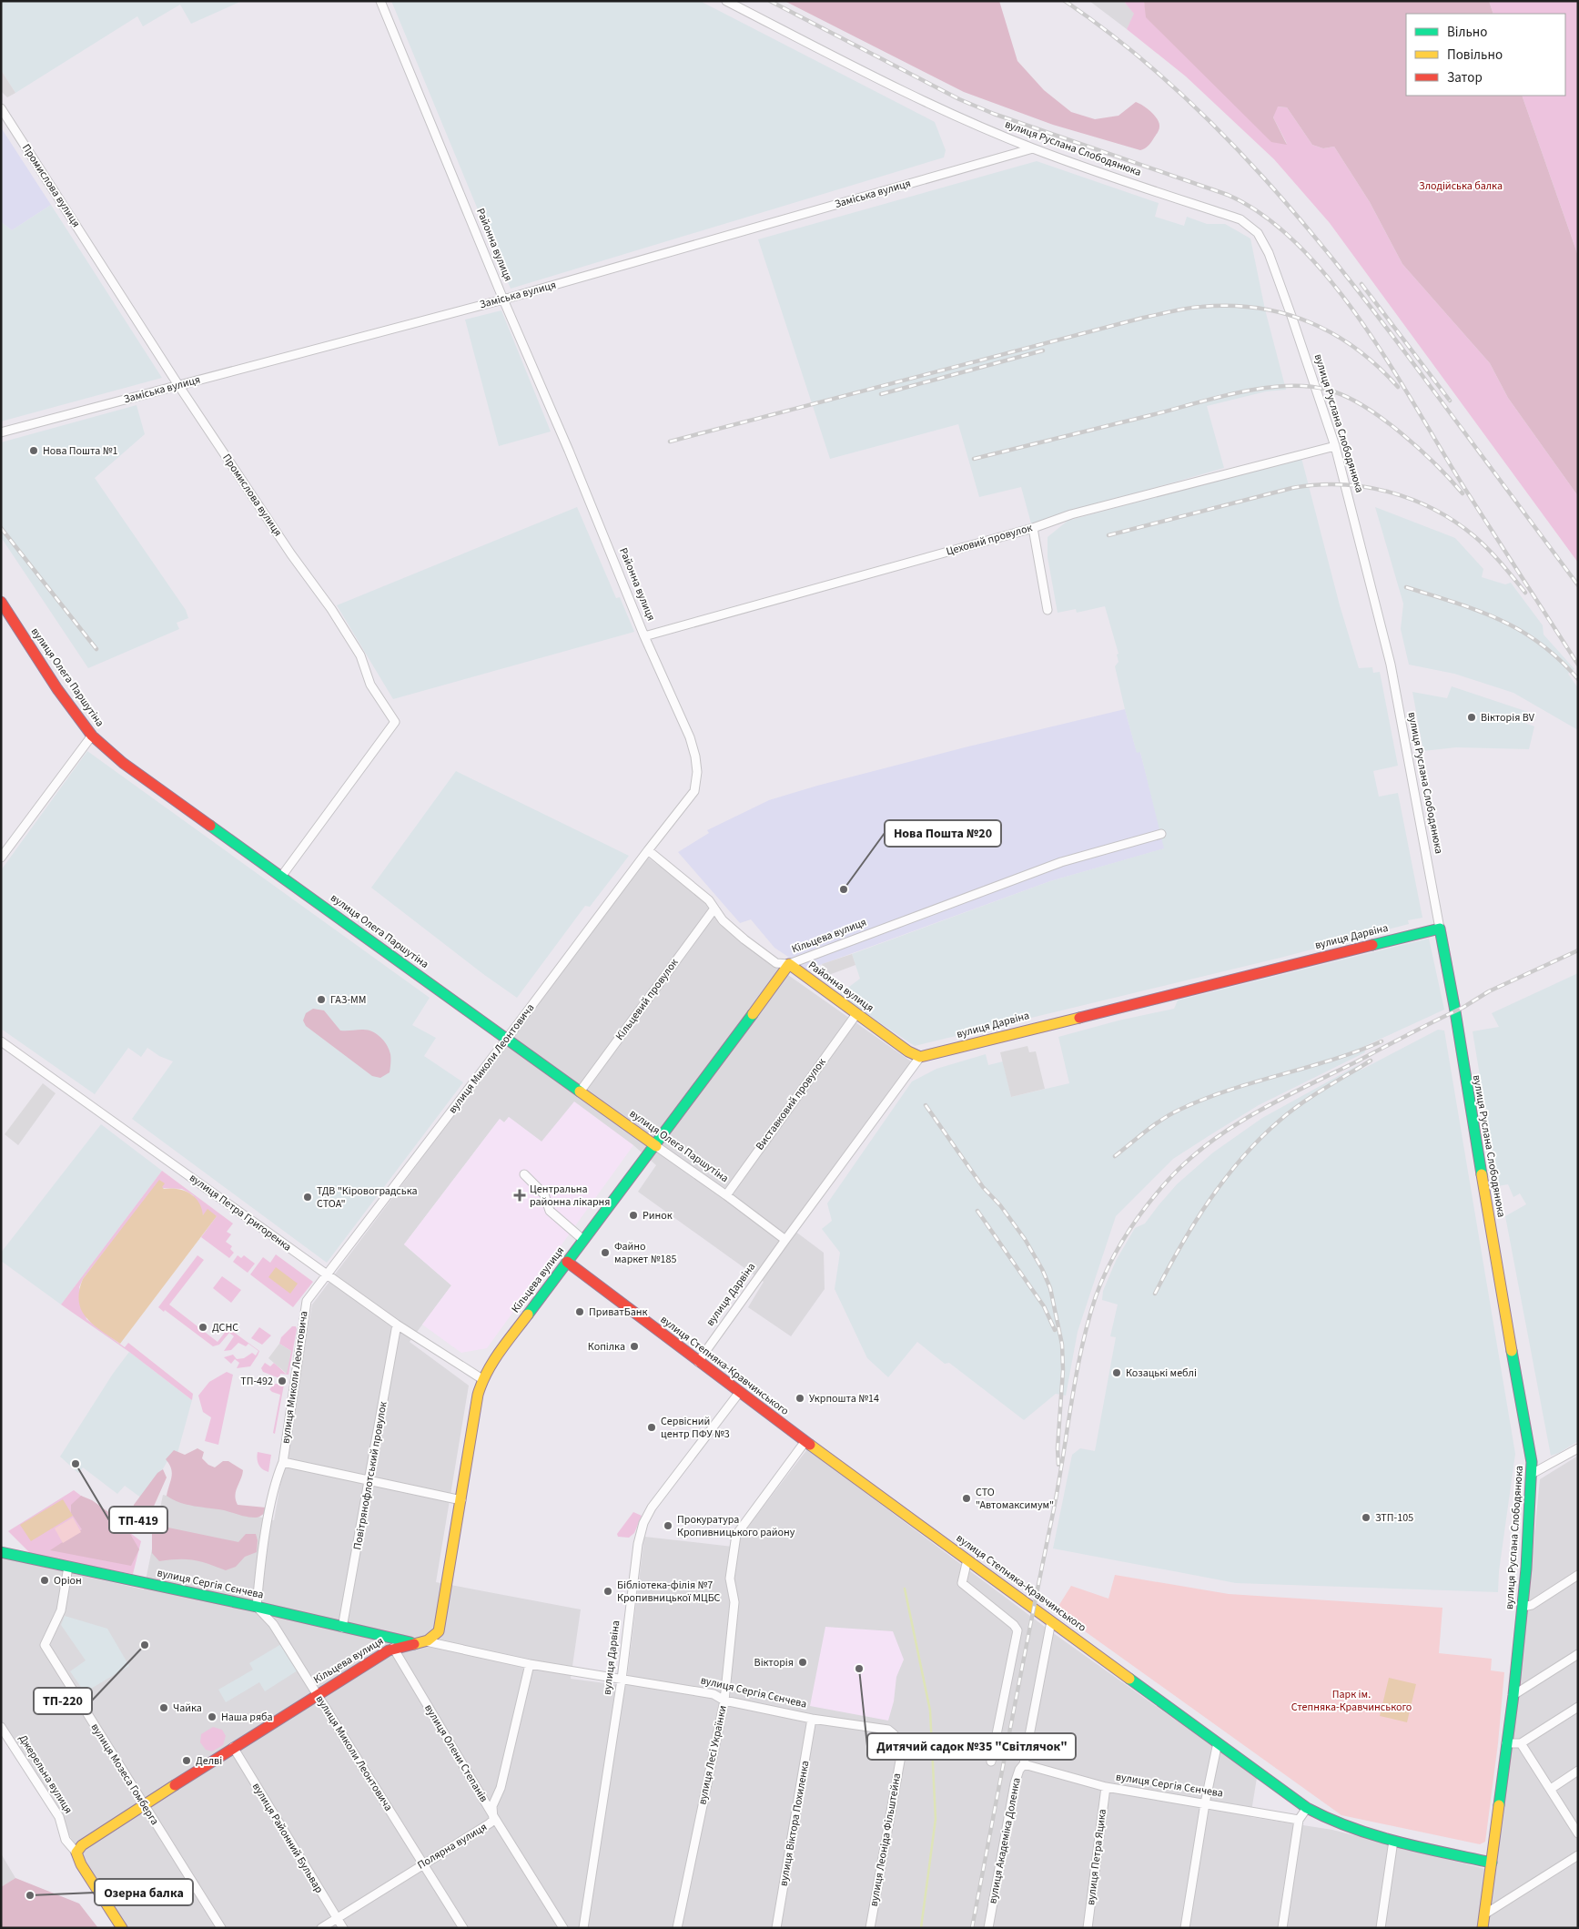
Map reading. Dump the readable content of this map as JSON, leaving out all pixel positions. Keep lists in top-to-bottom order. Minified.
{"streets":{"street":["вулиця Руслана Слободянюка","Промислова вулиця","Заміська вулиця","Районна вулиця","Цеховий провулок","вулиця Олега Паршутіна","Кільцева вулиця","вулиця Дарвіна","Кільцевий провулок","вулиця Миколи Леонтовича","Виставковий провулок","вулиця Петра Григоренка","вулиця Степняка-Кравчинського","Повітрянофлотський провулок","вулиця Сергія Сєнчева","вулиця Олени Степанів","вулиця Лесі Українки","Джерельна вулиця","вулиця Мозеса Гомберга","вулиця Віктора Похиленка","вулиця Районний Бульвар","вулиця Леоніда Фільштейна","вулиця Академіка Доленка","Полярна вулиця","вулиця Петра Яцика"]},"crossings":[["вулиця Руслана Слободянюка","Заміська вулиця"],["вулиця Руслана Слободянюка","Цеховий провулок"],["вулиця Руслана Слободянюка","вулиця Дарвіна"],["вулиця Руслана Слободянюка","вулиця Степняка-Кравчинського"],["Промислова вулиця","Заміська вулиця"],["Промислова вулиця","вулиця Олега Паршутіна"],["Заміська вулиця","Районна вулиця"],["Районна вулиця","Цеховий провулок"],["Районна вулиця","Кільцева вулиця"],["Районна вулиця","вулиця Дарвіна"],["Районна вулиця","Кільцевий провулок"],["Районна вулиця","вулиця Миколи Леонтовича"],["Районна вулиця","Виставковий провулок"],["вулиця Олега Паршутіна","Кільцева вулиця"],["вулиця Олега Паршутіна","вулиця Дарвіна"],["вулиця Олега Паршутіна","Кільцевий провулок"],["вулиця Олега Паршутіна","вулиця Миколи Леонтовича"],["вулиця Олега Паршутіна","Виставковий провулок"],["Кільцева вулиця","вулиця Миколи Леонтовича"],["Кільцева вулиця","вулиця Петра Григоренка"],["Кільцева вулиця","вулиця Степняка-Кравчинського"],["Кільцева вулиця","вулиця Сергія Сєнчева"],["Кільцева вулиця","вулиця Олени Степанів"],["Кільцева вулиця","Джерельна вулиця"],["Кільцева вулиця","вулиця Мозеса Гомберга"],["Кільцева вулиця","вулиця Районний Бульвар"],["вулиця Дарвіна","вулиця Степняка-Кравчинського"],["вулиця Дарвіна","вулиця Сергія Сєнчева"],["вулиця Миколи Леонтовича","вулиця Петра Григоренка"],["вулиця Миколи Леонтовича","вулиця Сергія Сєнчева"],["вулиця Миколи Леонтовича","Полярна вулиця"],["вулиця Петра Григоренка","Повітрянофлотський провулок"],["вулиця Степняка-Кравчинського","вулиця Лесі Українки"],["вулиця Степняка-Кравчинського","вулиця Академіка Доленка"],["Повітрянофлотський провулок","вулиця Сергія Сєнчева"],["вулиця Сергія Сєнчева","вулиця Лесі Українки"],["вулиця Сергія Сєнчева","вулиця Мозеса Гомберга"],["вулиця Сергія Сєнчева","вулиця Віктора Похиленка"],["вулиця Сергія Сєнчева","вулиця Леоніда Фільштейна"],["вулиця Сергія Сєнчева","вулиця Академіка Доленка"],["вулиця Сергія Сєнчева","Полярна вулиця"],["вулиця Сергія Сєнчева","вулиця Петра Яцика"],["вулиця Олени Степанів","Полярна вулиця"],["вулиця Районний Бульвар","Полярна вулиця"]],"parks":["Злодійська балка","Парк ім. Степняка-Кравчинського"],"places":{"other":["Нова Пошта №1","Вікторія BV","Нова Пошта №20","ГАЗ-ММ","ТДВ \"Кіровоградська СТОА\"","Ринок","Файно маркет №185","ПриватБанк","ДСНС","Копілка","Козацькі меблі","ТП-492","Укрпошта №14","Сервісний центр ПФУ №3","ТП-419","СТО \"Автомаксимум\"","ЗТП-105","Прокуратура Кропивницького району","Оріон","Бібліотека-філія №7 Кропивницької МЦБС","ТП-220","Вікторія","Дитячий садок №35 \"Світлячок\"","Чайка","Наша ряба","Делві","Озерна балка"],"health":["Центральна районна лікарня"]},"legend":["Вільно","Повільно","Затор"]}
